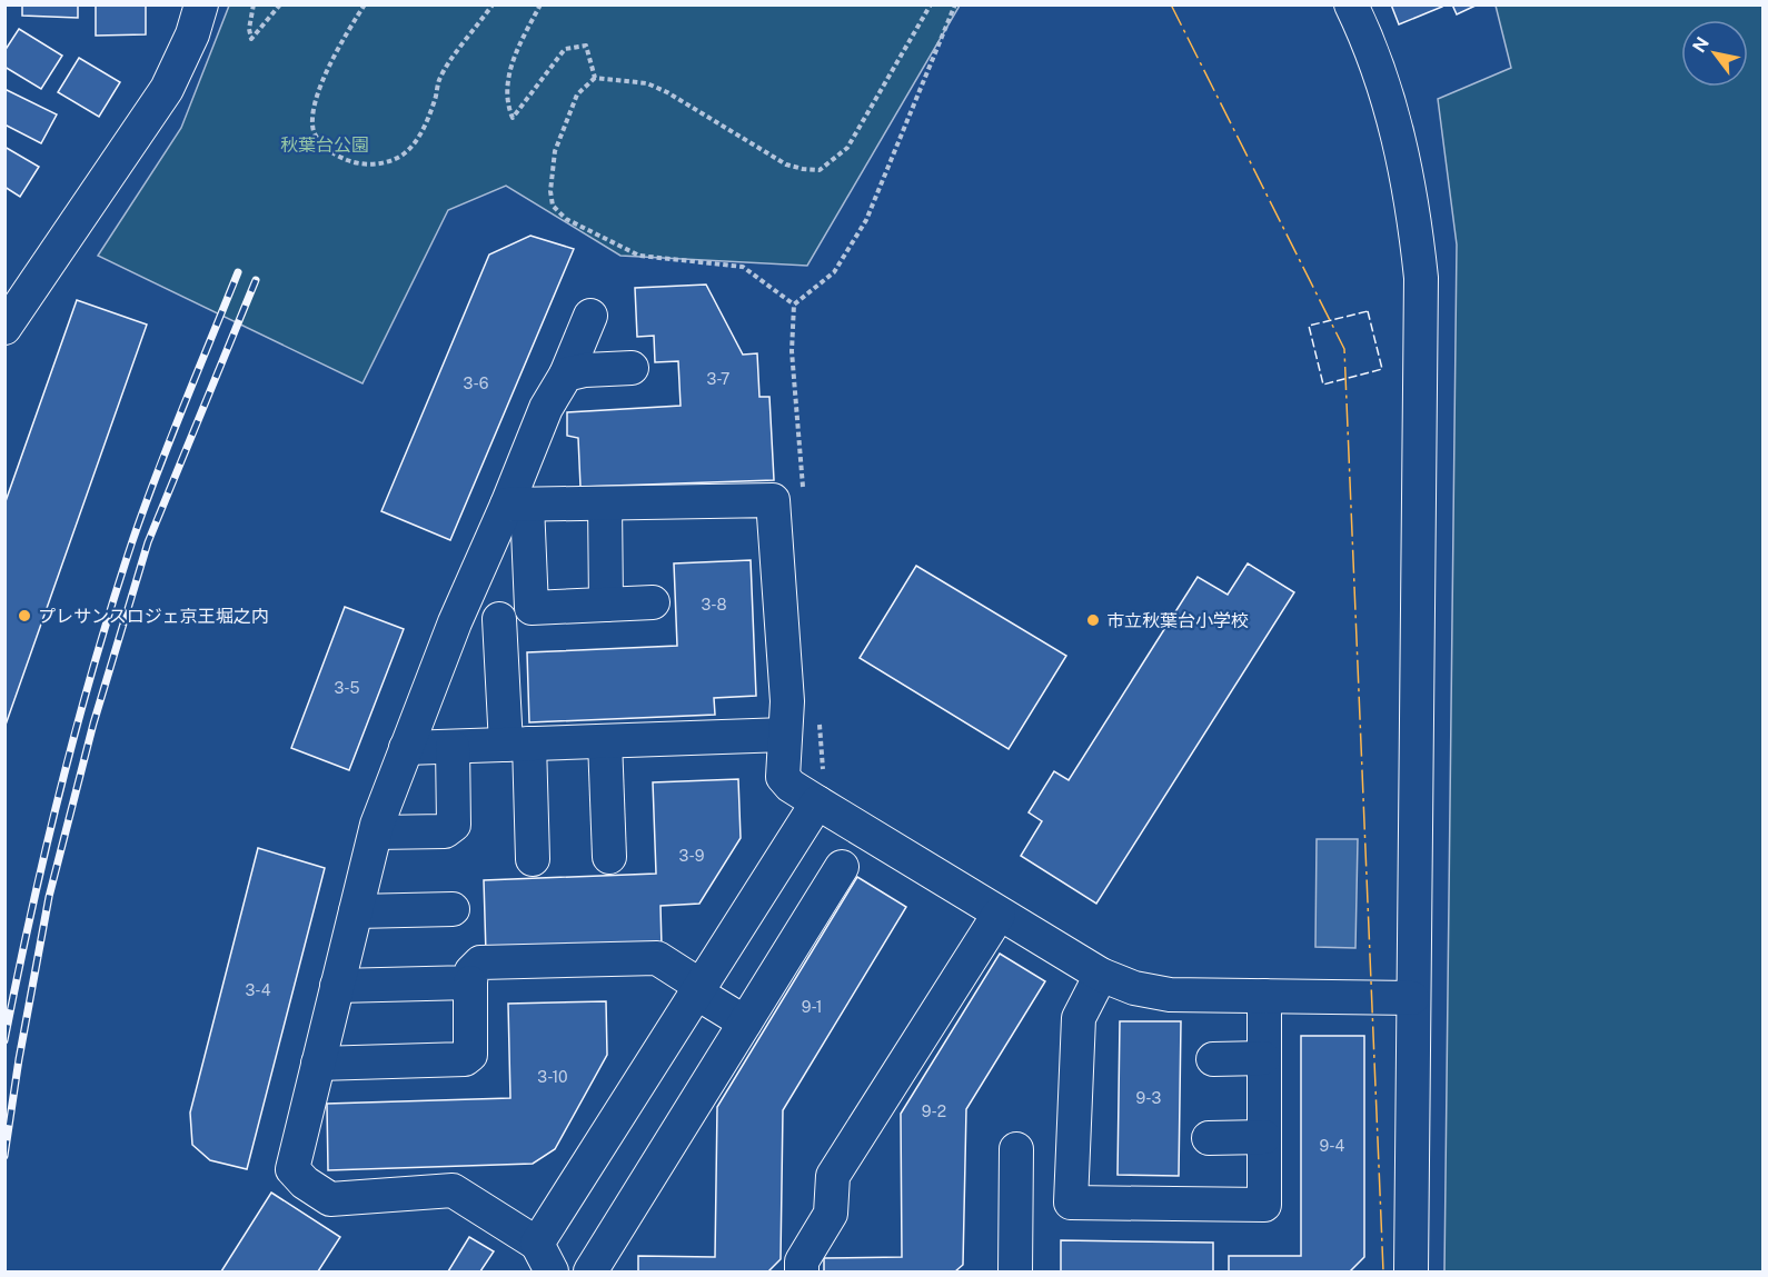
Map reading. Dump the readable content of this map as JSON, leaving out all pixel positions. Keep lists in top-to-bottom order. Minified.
{"parks":["秋葉台公園"],"places":["プレサンスロジェ京王堀之内","市立秋葉台小学校"],"house_numbers":["3-7","3-6","3-8","3-5","3-9","3-4","9-1","3-10","9-3","9-2","9-4"],"north":"top left"}
